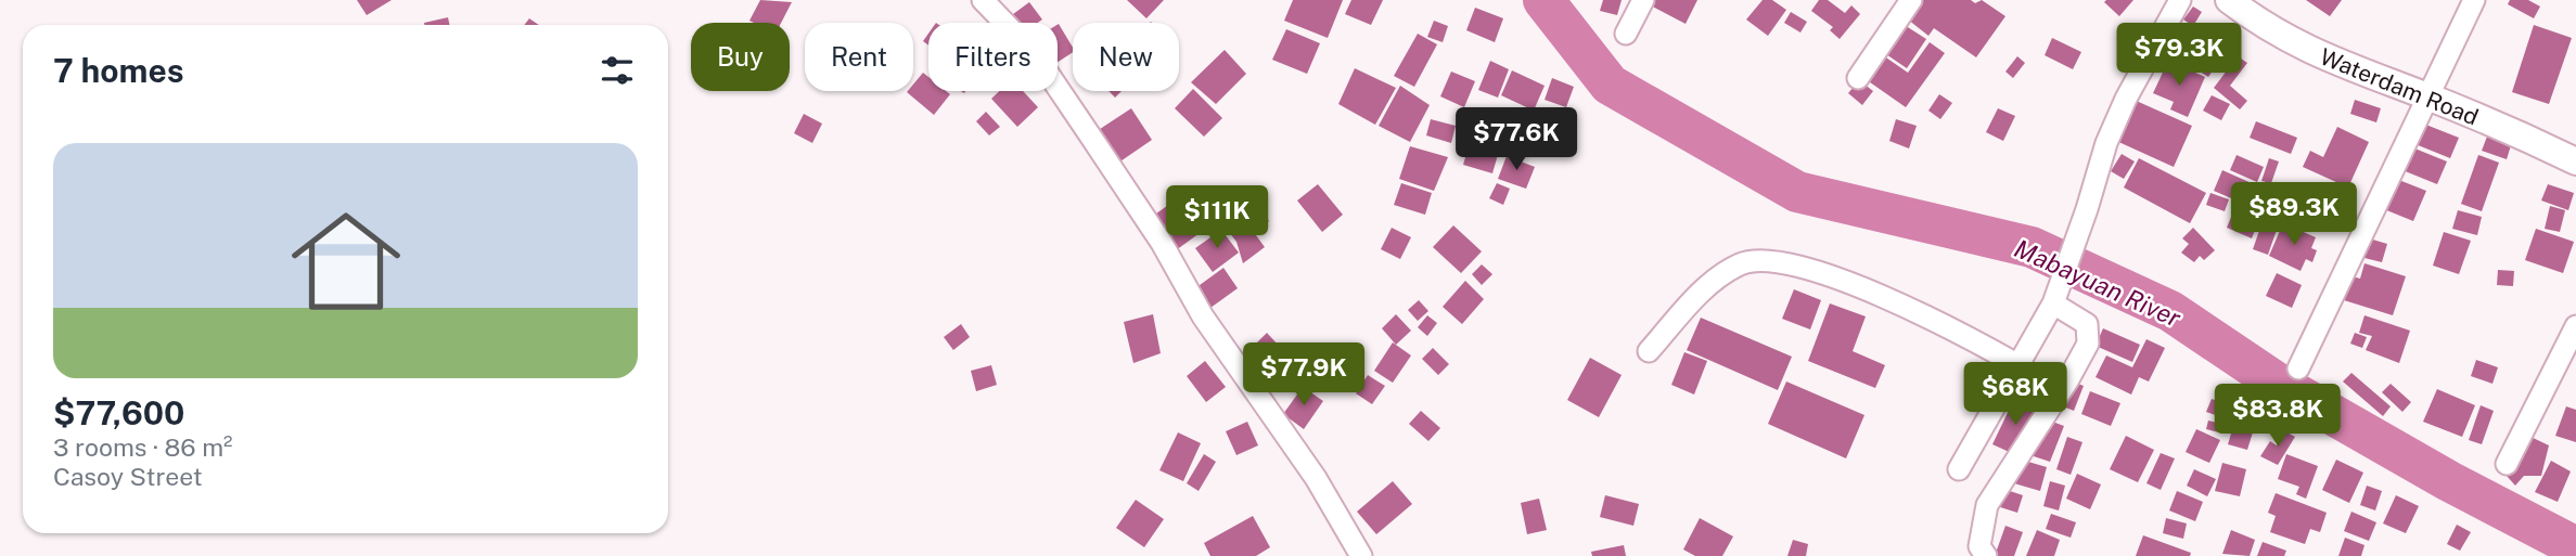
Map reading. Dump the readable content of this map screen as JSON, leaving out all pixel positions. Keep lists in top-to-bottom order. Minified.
{"streets":{"street":["Waterdam Road"]},"water":["Mabayuan River"],"page":{"price":["$79.3K","$77.6K","$89.3K","$111K","$77.9K","$68K","$83.8K"],"chip":["Buy","Rent","Filters","New"],"heading":"7 homes","list":[{"name":"$77,600","note":"3 rooms · 86 m² · Casoy Street"}]}}
